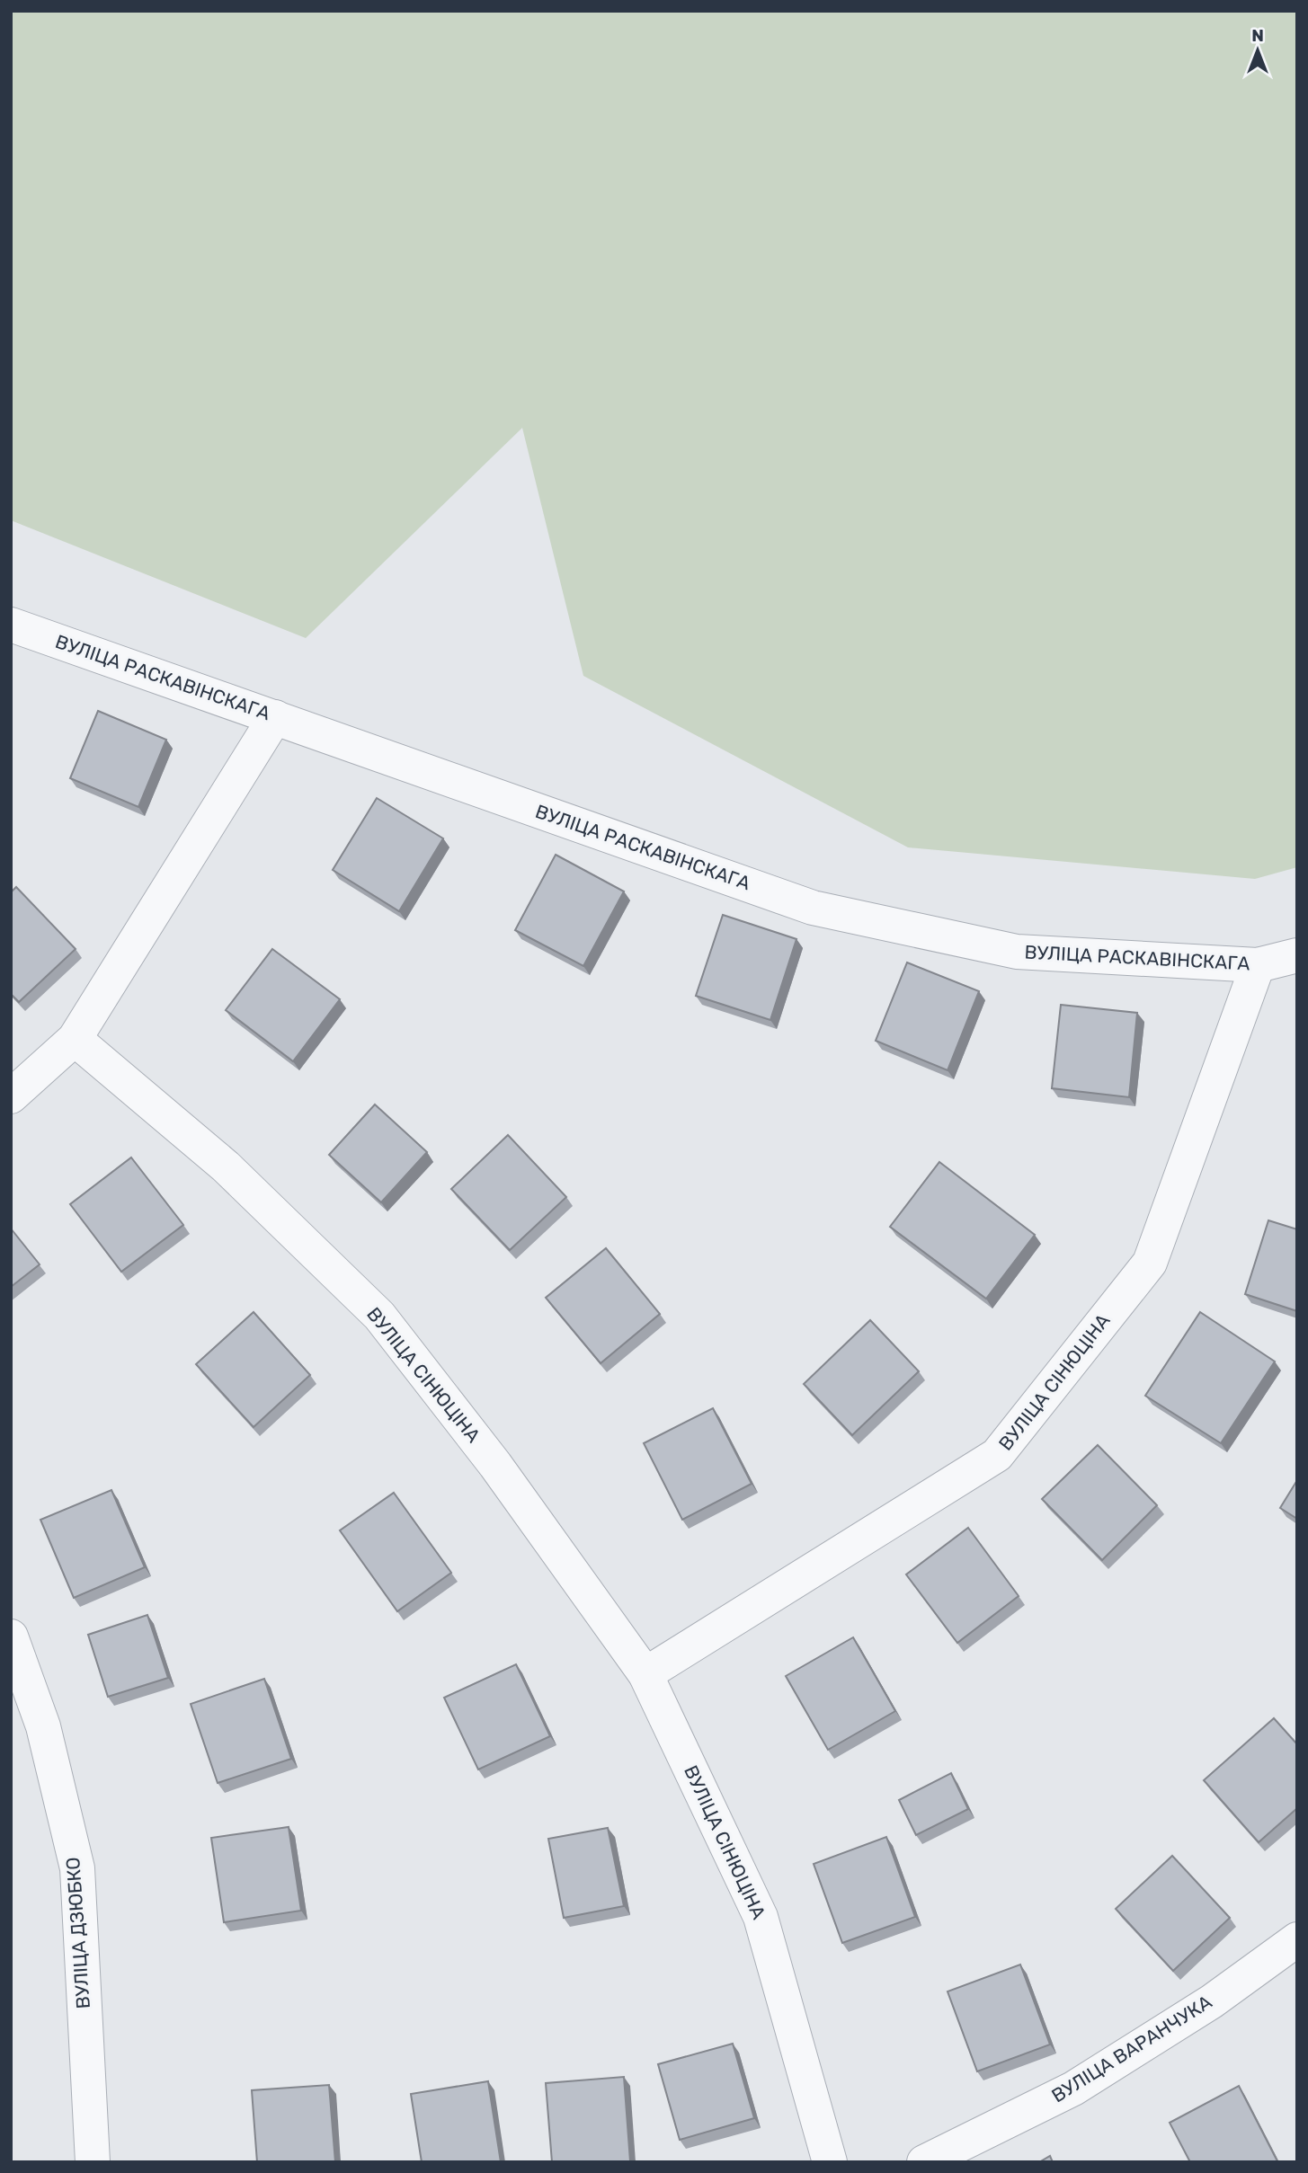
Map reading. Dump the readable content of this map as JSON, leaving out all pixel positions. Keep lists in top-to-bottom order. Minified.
{"streets":{"street":["ВУЛІЦА РАСКАВІНСКАГА","ВУЛІЦА СІНЮЦІНА","ВУЛІЦА ДЗЮБКО","ВУЛІЦА ВАРАНЧУКА"]},"crossings":[["ВУЛІЦА РАСКАВІНСКАГА","ВУЛІЦА СІНЮЦІНА"]],"north":"top"}
